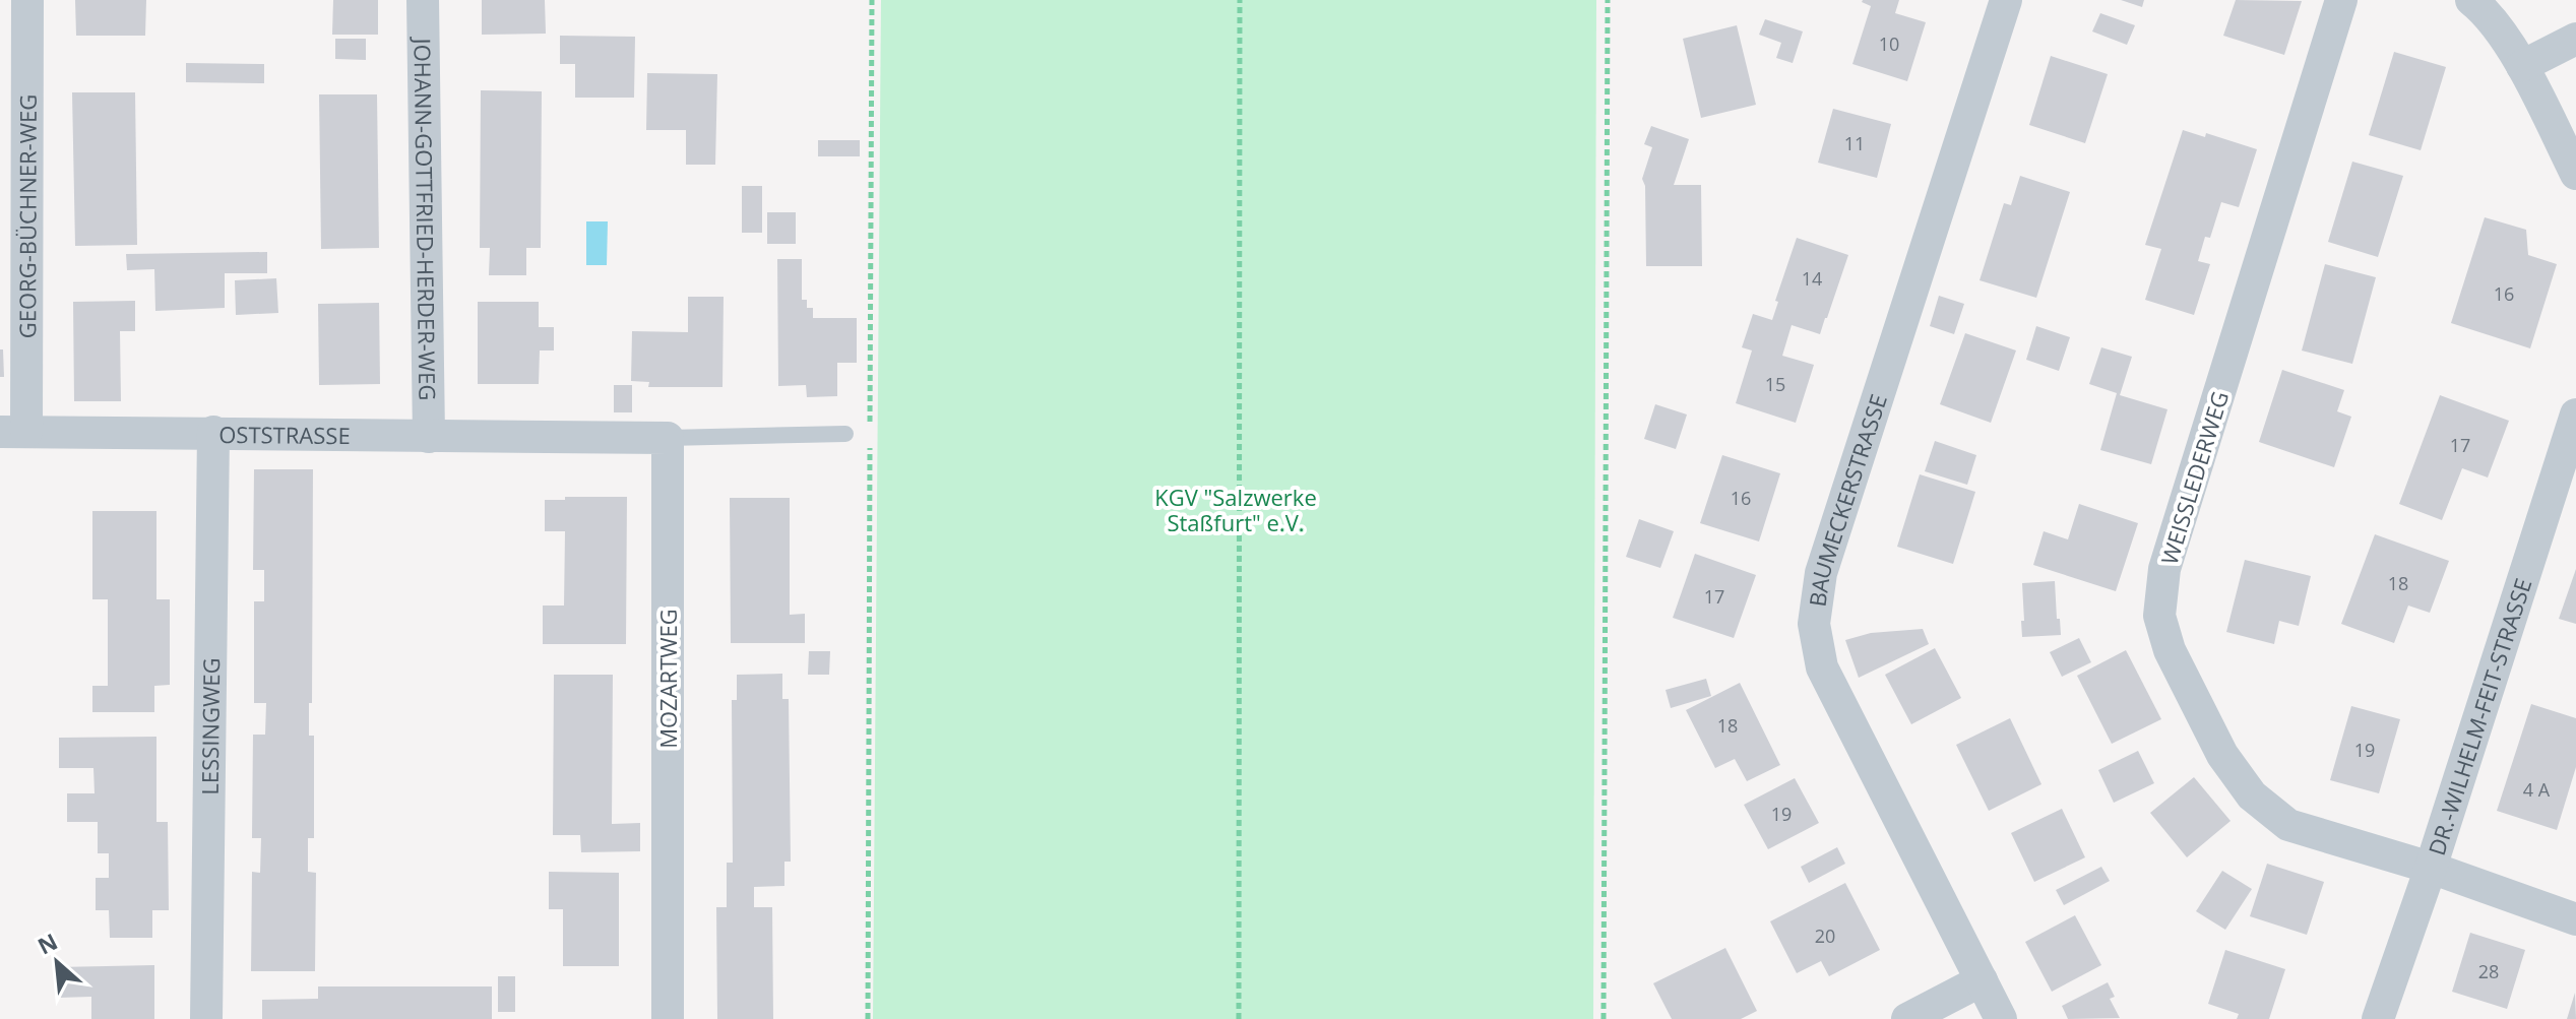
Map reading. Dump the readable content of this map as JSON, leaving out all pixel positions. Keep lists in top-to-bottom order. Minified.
{"streets":{"street":["GEORG-BÜCHNER-WEG","JOHANN-GOTTFRIED-HERDER-WEG","OSTSTRASSE","WEISSLEDERWEG","BAUMECKERSTRASSE","MOZARTWEG","DR.-WILHELM-FEIT-STRASSE","LESSINGWEG"]},"crossings":[["GEORG-BÜCHNER-WEG","OSTSTRASSE"],["JOHANN-GOTTFRIED-HERDER-WEG","OSTSTRASSE"],["OSTSTRASSE","MOZARTWEG"],["OSTSTRASSE","LESSINGWEG"],["WEISSLEDERWEG","DR.-WILHELM-FEIT-STRASSE"]],"parks":["KGV \"Salzwerke Staßfurt\" e.V."],"house_numbers":["10","11","14","16","15","17","16","18","17","18","19","4 A","19","20","28"],"north":"top left"}
